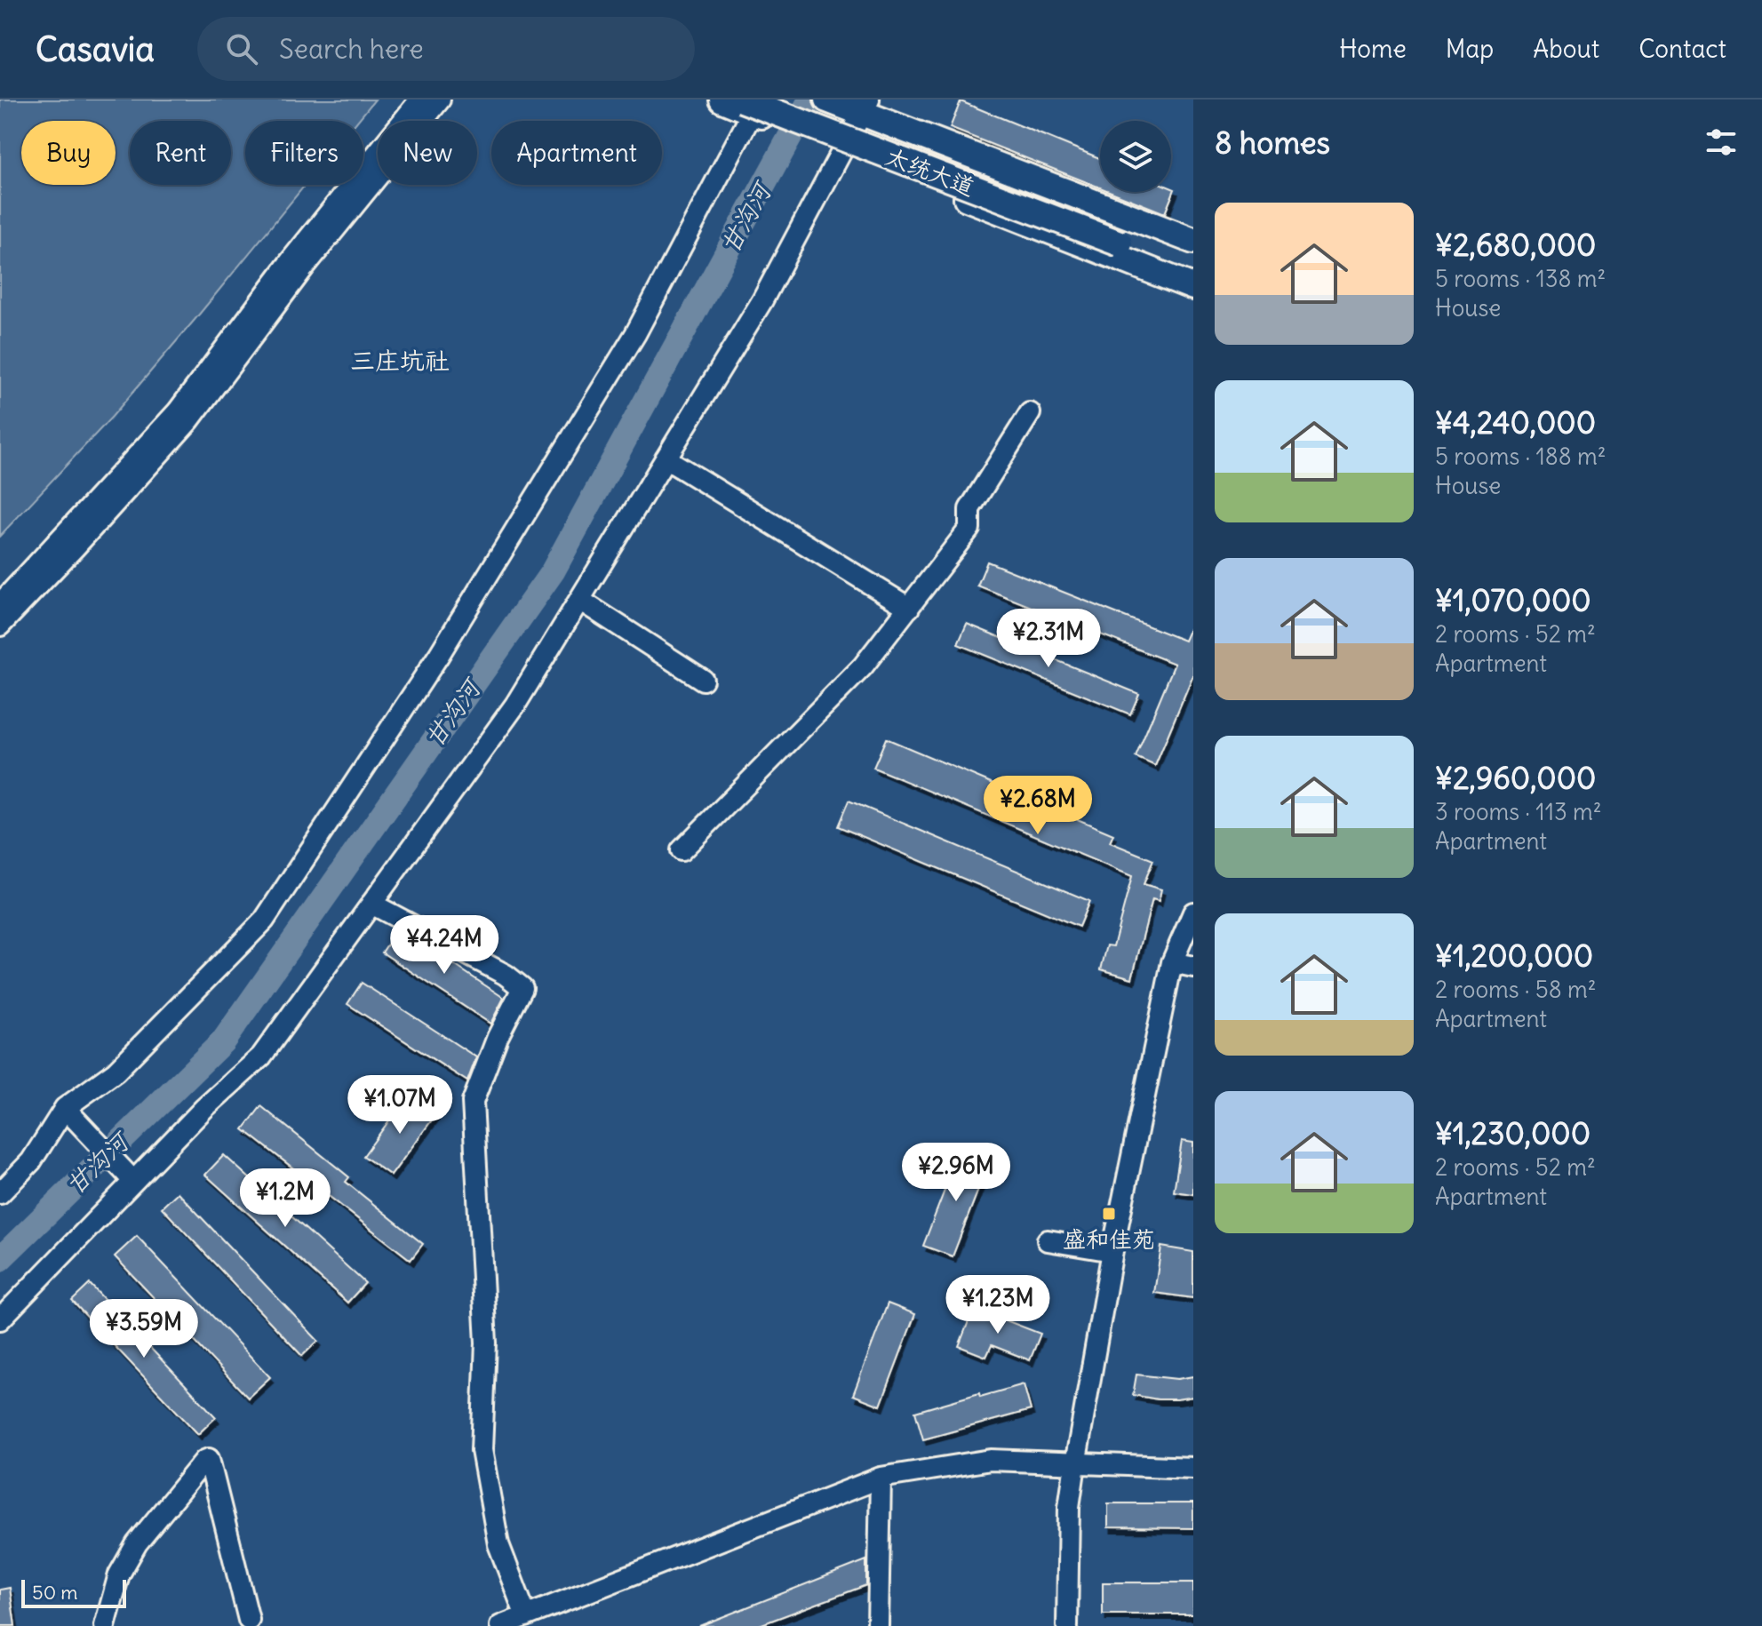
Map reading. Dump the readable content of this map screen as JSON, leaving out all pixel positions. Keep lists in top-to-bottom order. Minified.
{"streets":{"main road":["太统大道"]},"districts":["三庄坑社"],"water":["甘沟河"],"places":{"transit":["盛和佳苑"]},"scale_bar":"50 m","page":{"header":"Casavia","search":"Search here","nav":["Home","Map","About","Contact"],"heading":"8 homes","chip":["Buy","Rent","Filters","New","Apartment"],"list":[{"name":"¥2,680,000","note":"5 rooms · 138 m² · House"},{"name":"¥4,240,000","note":"5 rooms · 188 m² · House"},{"name":"¥1,070,000","note":"2 rooms · 52 m² · Apartment"},{"name":"¥2,960,000","note":"3 rooms · 113 m² · Apartment"},{"name":"¥1,200,000","note":"2 rooms · 58 m² · Apartment"},{"name":"¥1,230,000","note":"2 rooms · 52 m² · Apartment"}],"price":["¥2.31M","¥2.68M","¥4.24M","¥1.07M","¥2.96M","¥1.2M","¥1.23M","¥3.59M"],"scale":"50 m"}}
